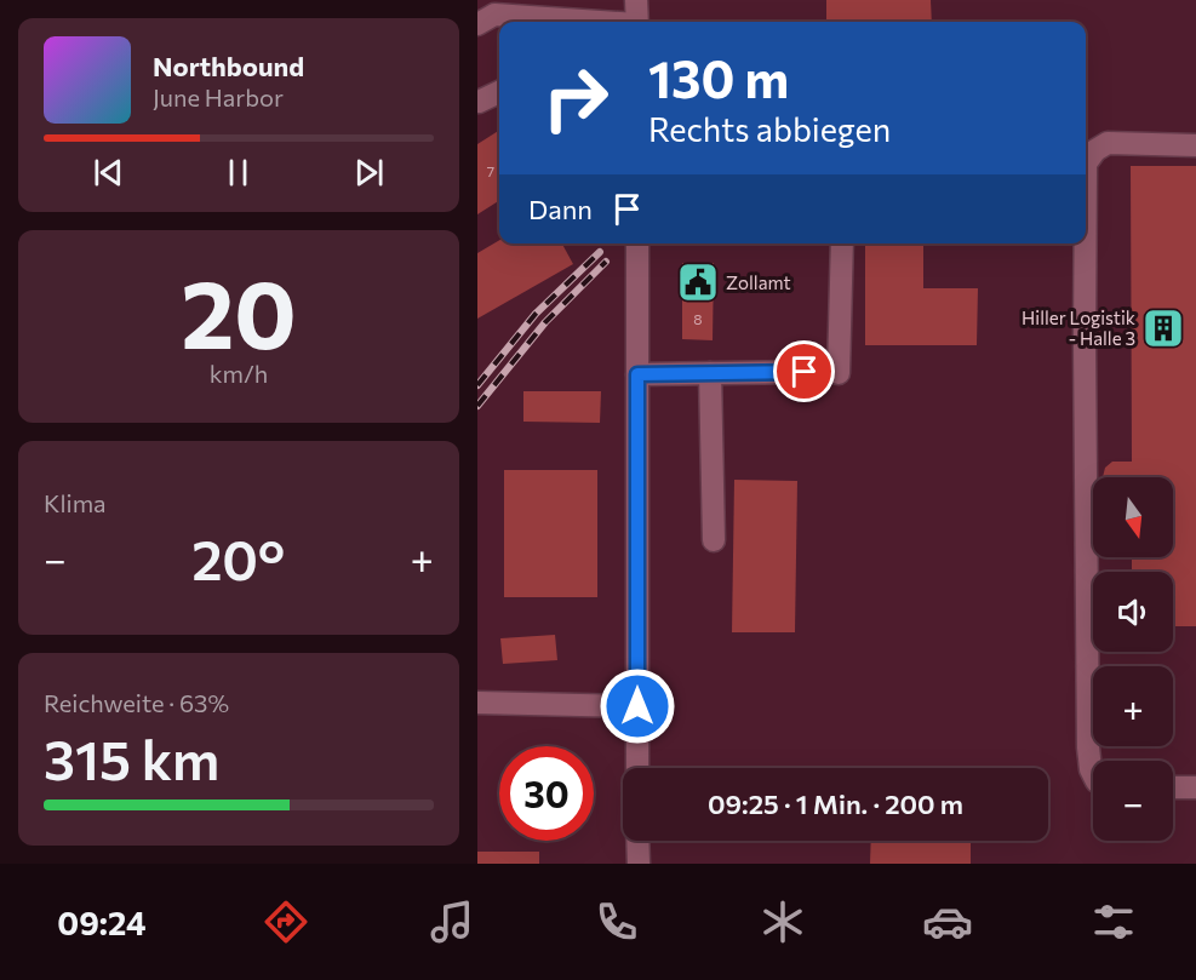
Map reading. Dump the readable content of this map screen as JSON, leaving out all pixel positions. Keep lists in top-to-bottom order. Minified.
{"places":{"public building":["Zollamt"],"building":["Hiller Logistik - Halle 3"]},"house_numbers":["7","8"],"north":"bottom","page":{"turn":["130 m","Rechts abbiegen"],"song":["Northbound","June Harbor"],"then":"Dann","tile":[["20","km/h"],"Klima",["Reichweite · 63%","315 km"]],"map_buttons":["+","−"],"heat":["−","20°","+"],"limit":"30","trip":"09:25 · 1 Min. · 200 m","tabs":"09:24"}}
